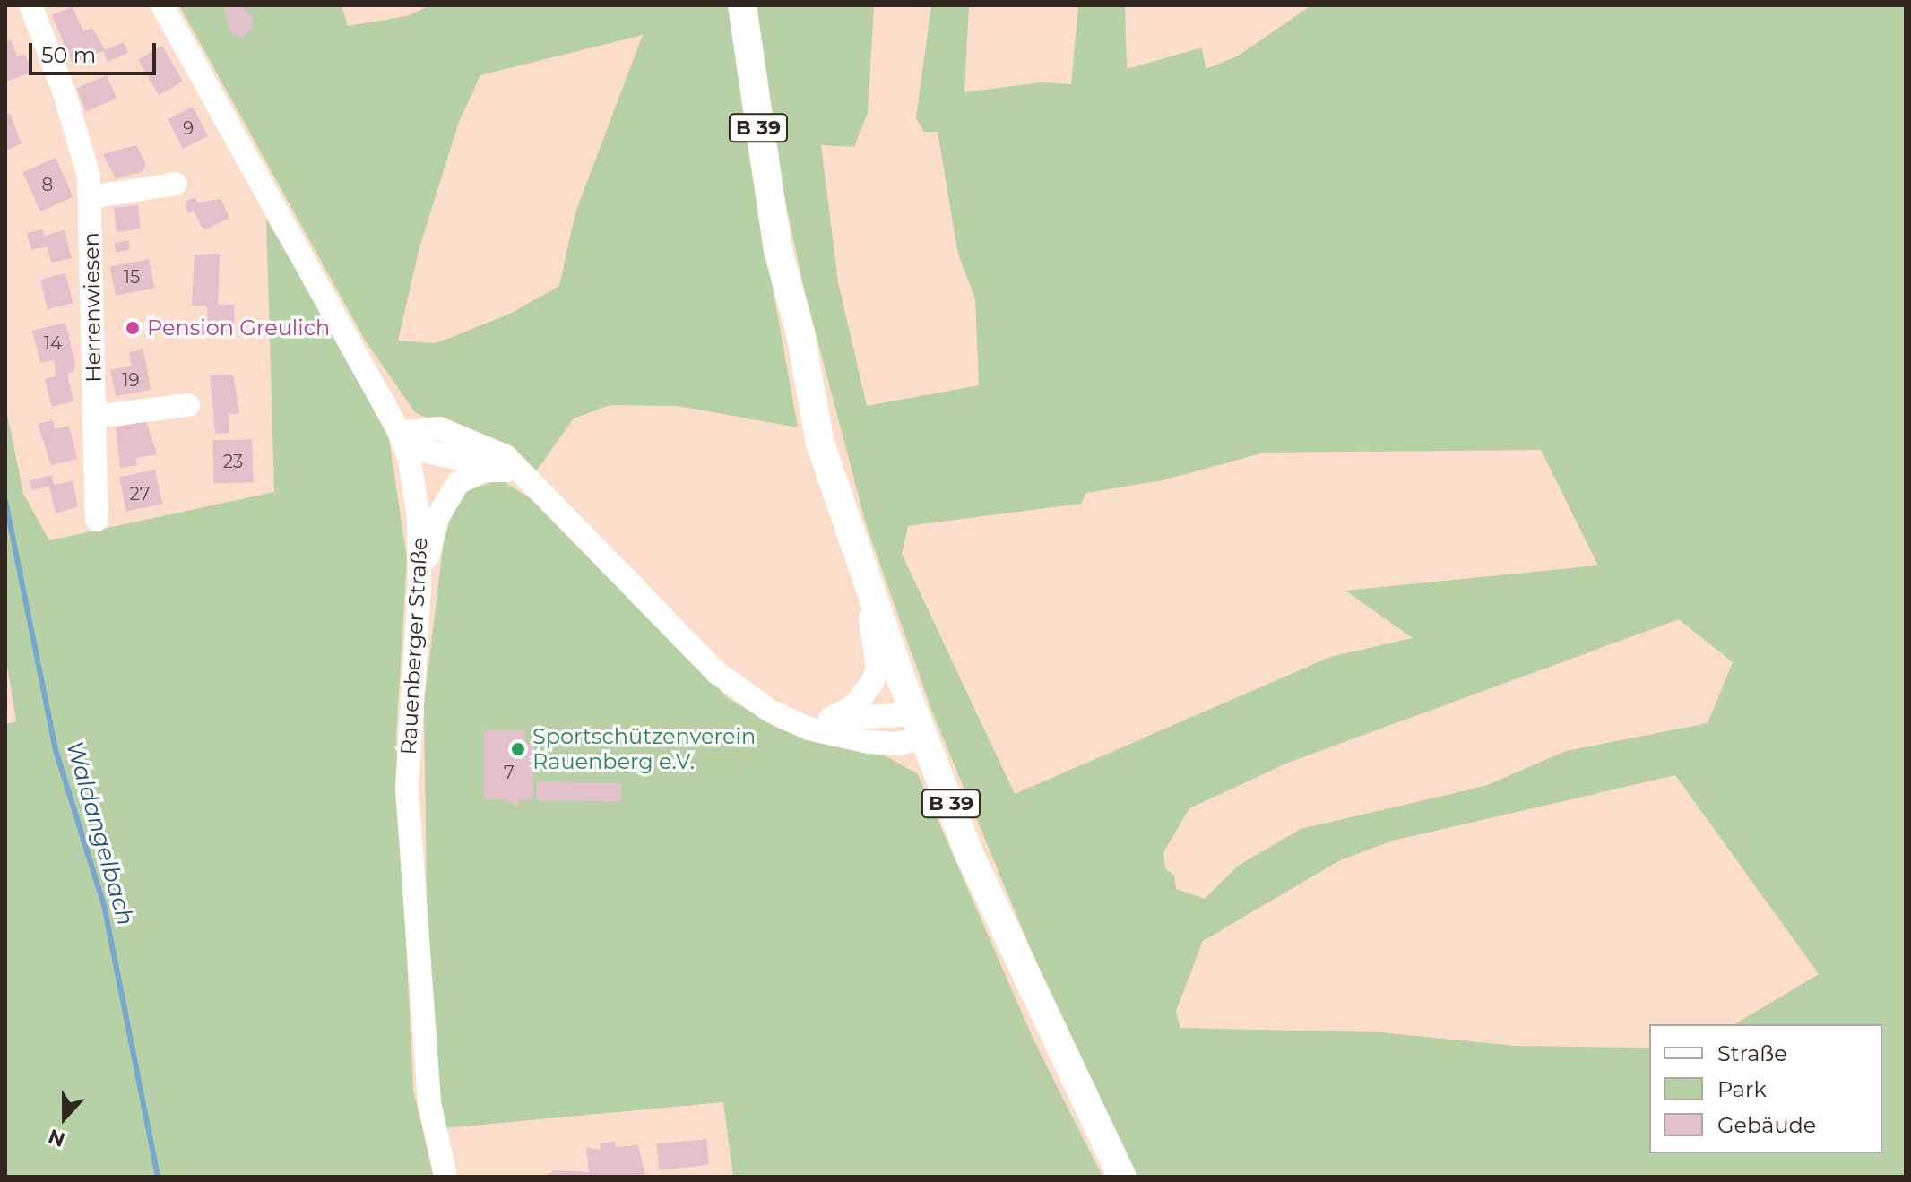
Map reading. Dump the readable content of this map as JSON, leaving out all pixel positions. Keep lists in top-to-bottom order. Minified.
{"streets":{"main road":["B 39"],"street":["Herrenwiesen","Rauenberger Straße"]},"water":["Waldangelbach"],"places":["Pension Greulich","Sportschützenverein Rauenberg e.V."],"house_numbers":["9","8","15","14","19","23","27","7"],"legend":["Straße","Park","Gebäude"],"scale_bar":"50 m","north":"bottom"}
